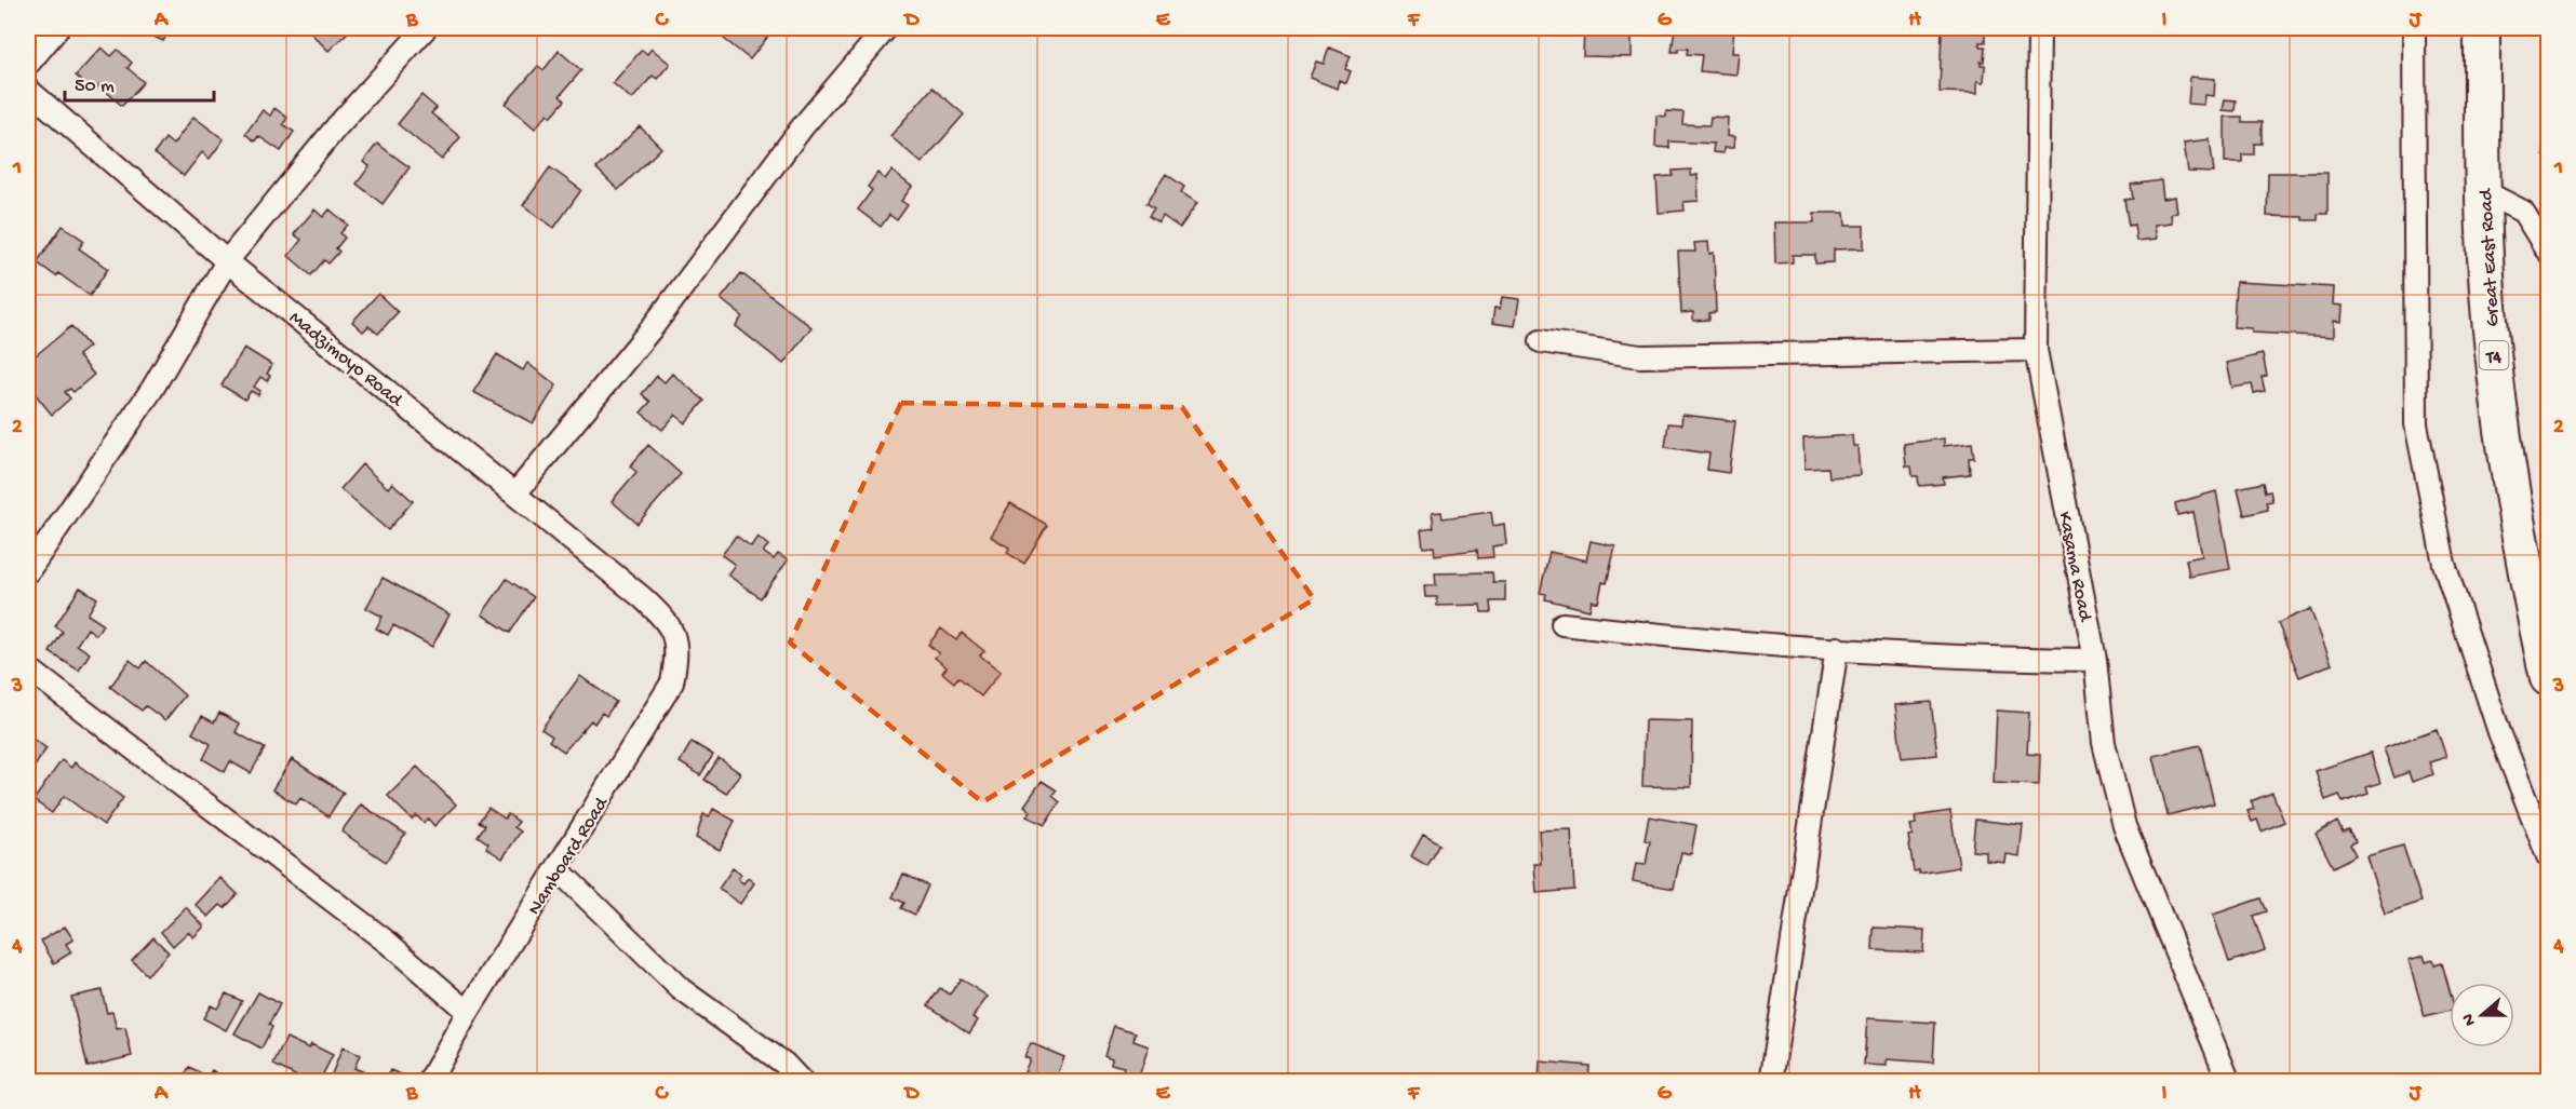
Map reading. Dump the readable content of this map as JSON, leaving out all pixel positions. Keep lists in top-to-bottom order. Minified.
{"streets":{"highway":["Great East Road","T4"],"street":["Madzimoyo Road","Kasama Road","Namboard Road"]},"crossings":[["Madzimoyo Road","Namboard Road"]],"scale_bar":"50 m","north":"left","grid":{"columns":["A","B","C","D","E","F","G","H","I","J"],"rows":["1","2","3","4"]}}
